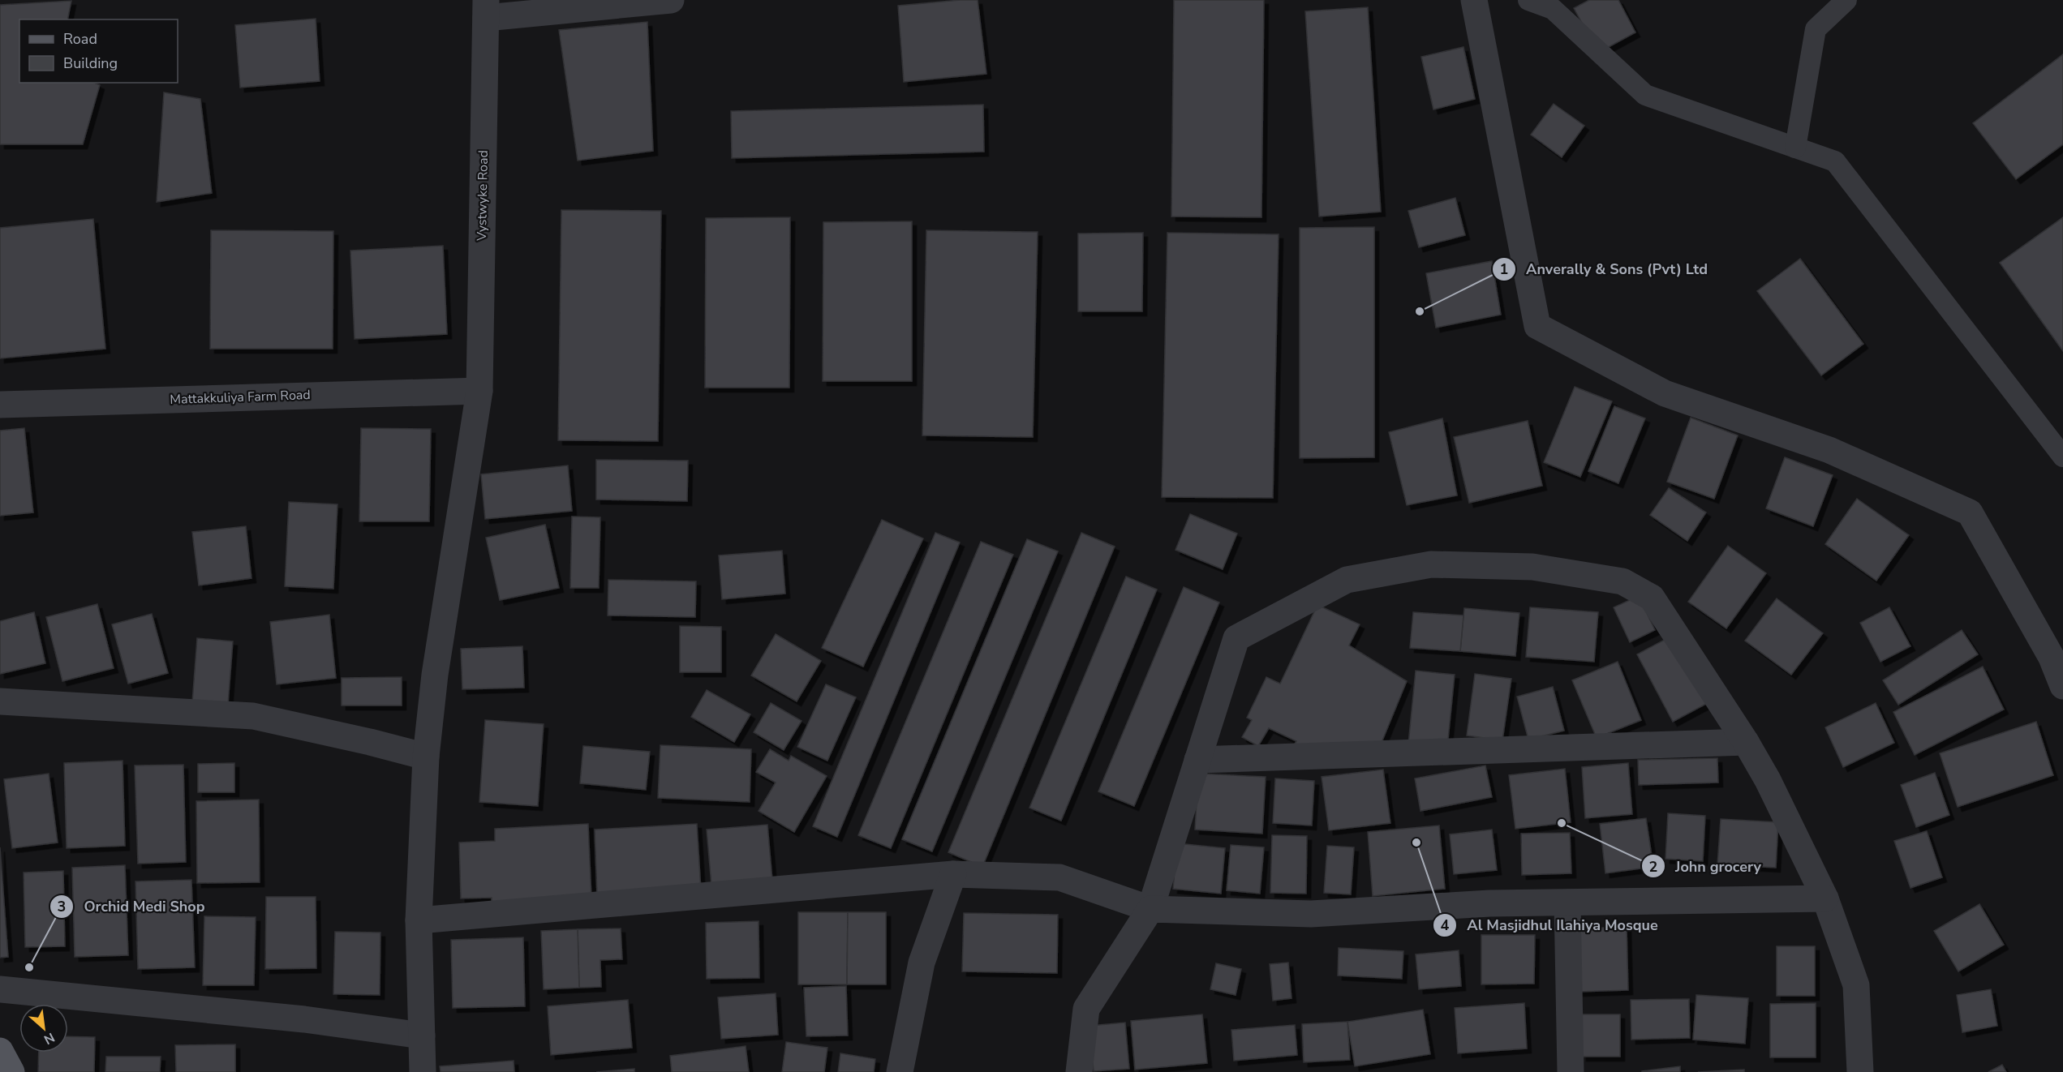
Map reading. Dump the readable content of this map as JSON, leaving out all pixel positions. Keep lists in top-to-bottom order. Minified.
{"streets":{"street":["Vystwyke Road","Mattakkuliya Farm Road"]},"crossings":[["Vystwyke Road","Mattakkuliya Farm Road"]],"places":["Anverally & Sons (Pvt) Ltd","John grocery","Al Masjidhul Ilahiya Mosque","Orchid Medi Shop"],"legend":["Road","Building"],"north":"bottom right"}
